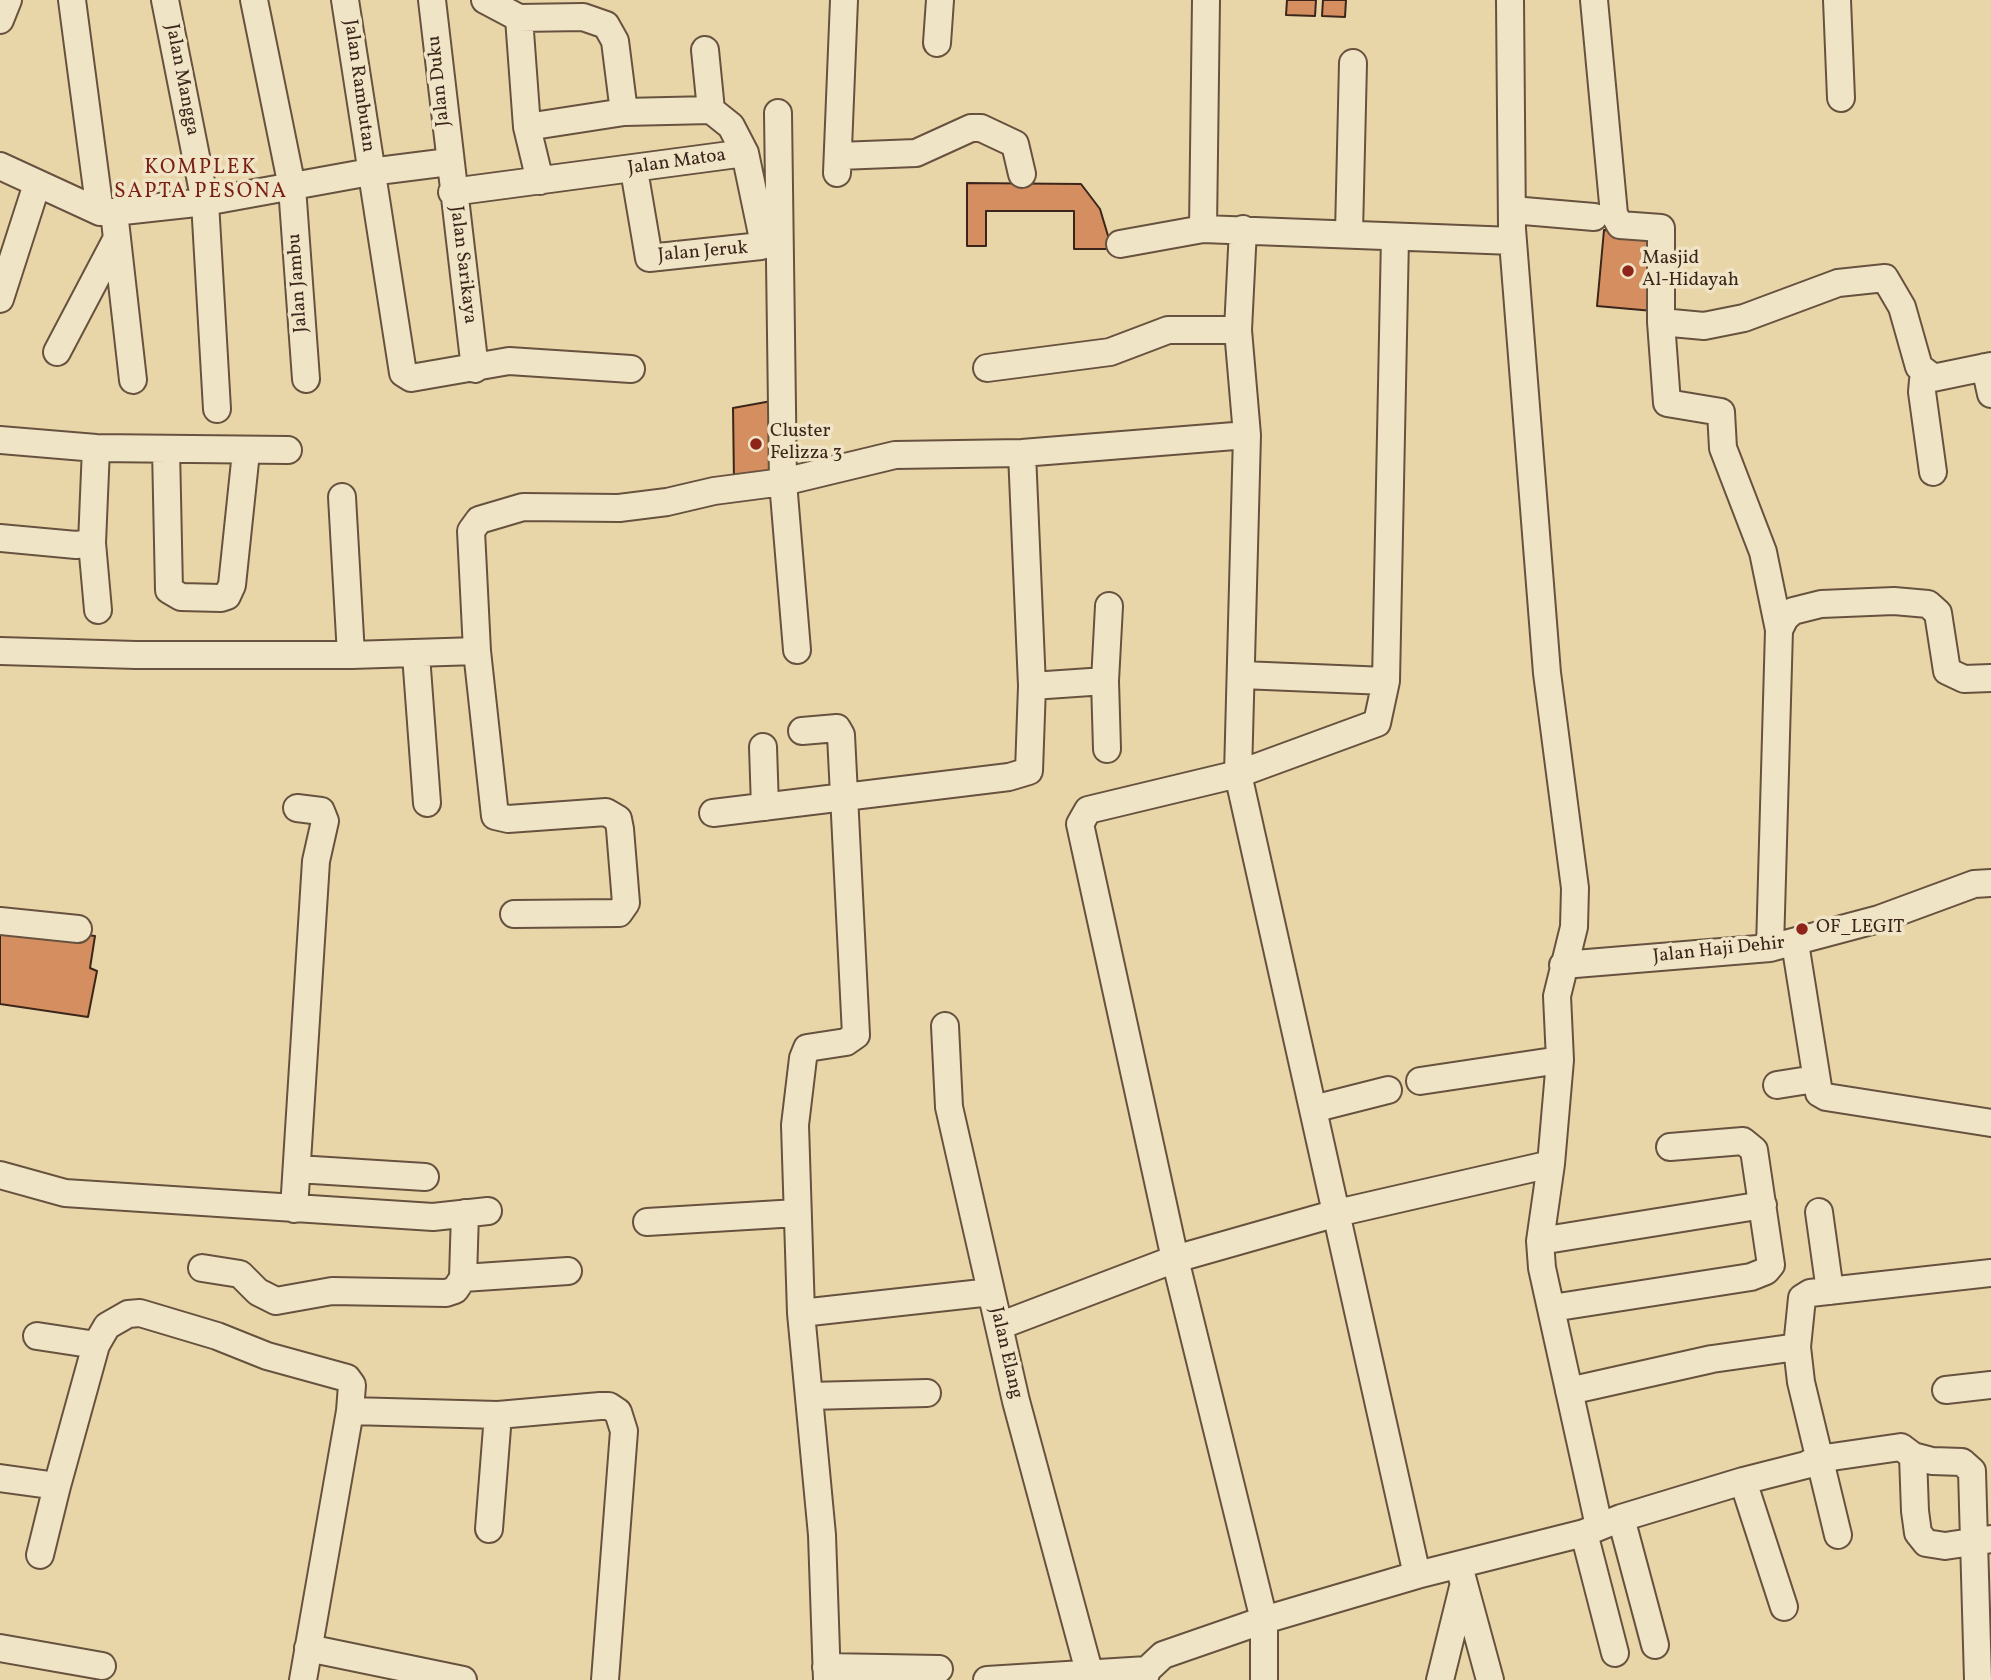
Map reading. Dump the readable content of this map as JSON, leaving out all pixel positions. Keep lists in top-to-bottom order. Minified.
{"streets":{"street":["Jalan Mangga","Jalan Duku","Jalan Rambutan","Jalan Matoa","Jalan Jeruk","Jalan Sarikaya","Jalan Jambu","Jalan Haji Dehir","Jalan Elang"]},"crossings":[["Jalan Duku","Jalan Sarikaya"],["Jalan Rambutan","Jalan Sarikaya"],["Jalan Matoa","Jalan Jeruk"],["Jalan Matoa","Jalan Sarikaya"]],"districts":["KOMPLEK SAPTA PESONA"],"places":["Masjid Al-Hidayah","Cluster Felizza 3","OF_LEGIT"]}
